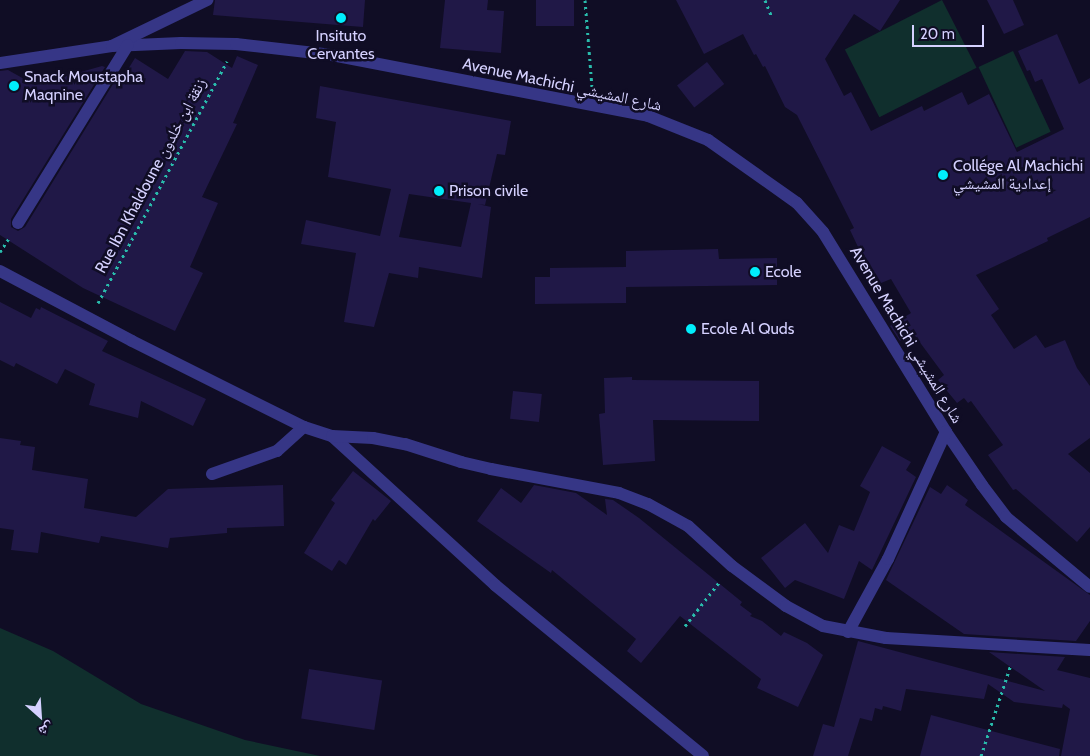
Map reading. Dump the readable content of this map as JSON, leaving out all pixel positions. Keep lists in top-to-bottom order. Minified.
{"streets":{"street":["Avenue Machichi شارع المشيشي"],"path":["Rue Ibn Khaldoune زنقة ابن خلدون"]},"crossings":[["Avenue Machichi شارع المشيشي","Rue Ibn Khaldoune زنقة ابن خلدون"]],"places":["Insituto Cervantes","Snack Moustapha Maqnine","Collége Al Machichi إعدادية المشيشي","Prison civile","Ecole","Ecole Al Quds"],"scale_bar":"20 m","north":"bottom right"}
